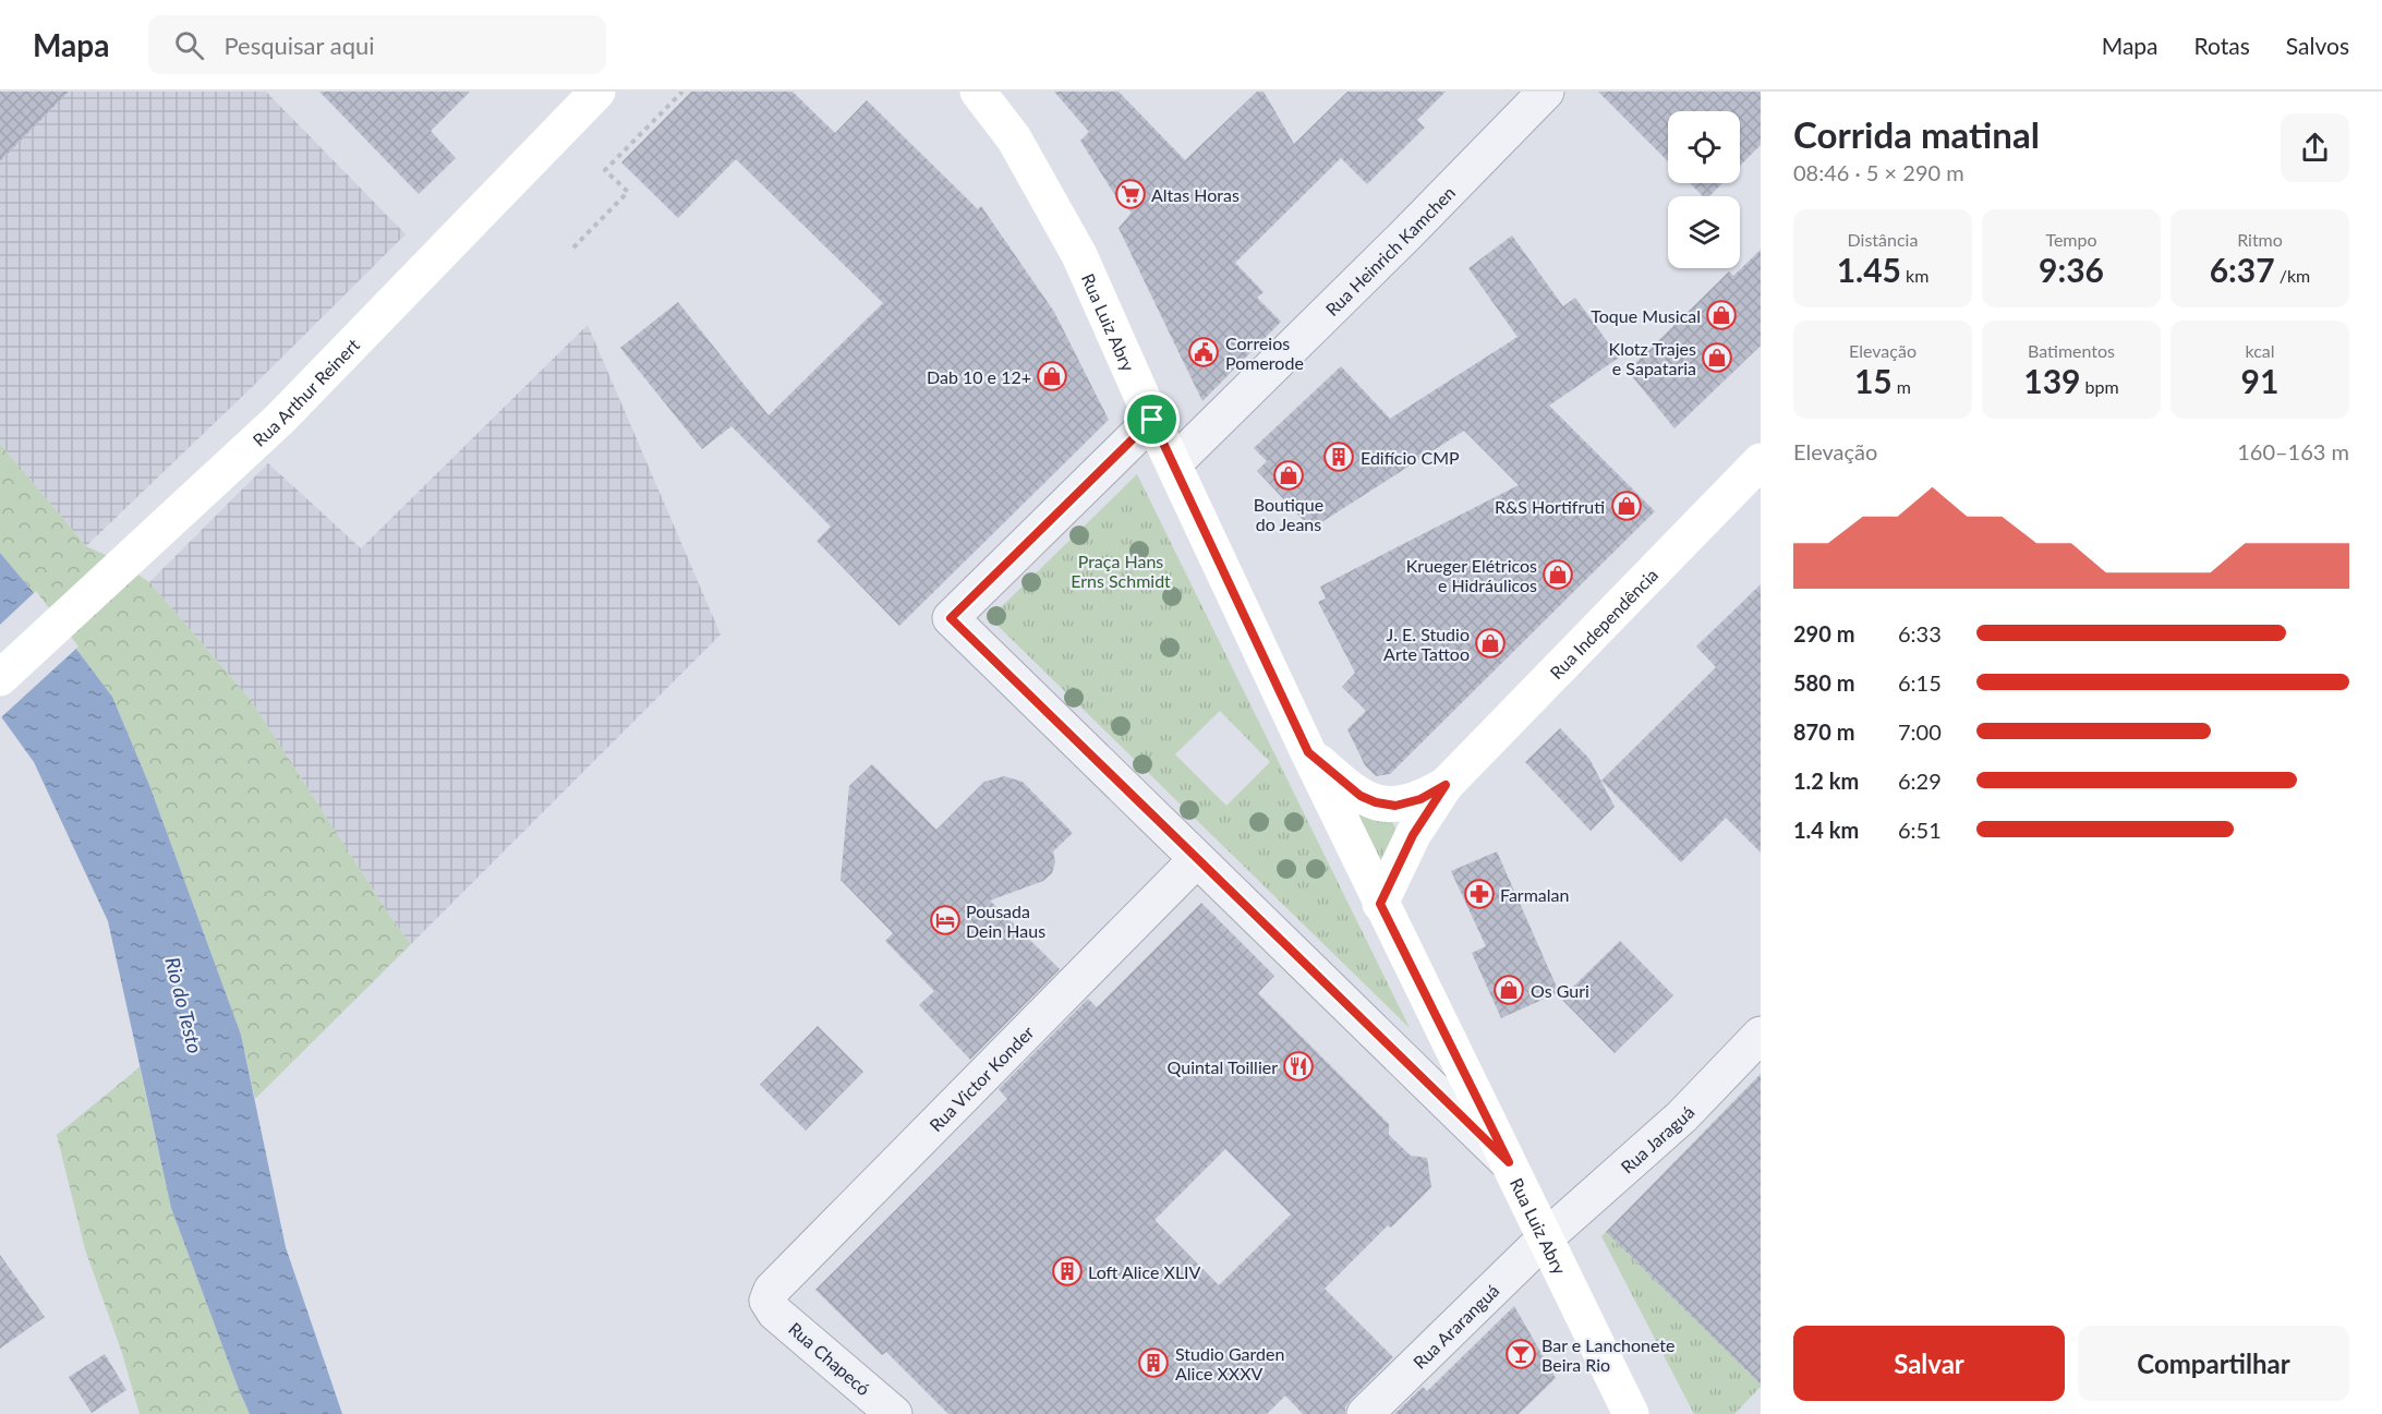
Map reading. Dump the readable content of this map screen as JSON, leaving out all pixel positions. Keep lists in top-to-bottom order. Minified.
{"streets":{"main road":["Rua Luiz Abry","Rua Arthur Reinert","Rua Independência"],"street":["Rua Heinrich Kamchen","Rua Victor Konder","Rua Jaraguá","Rua Araranguá","Rua Chapecó"]},"crossings":[["Rua Heinrich Kamchen","Rua Luiz Abry"],["Rua Luiz Abry","Rua Independência"],["Rua Luiz Abry","Rua Jaraguá"],["Rua Luiz Abry","Rua Araranguá"],["Rua Victor Konder","Rua Chapecó"],["Rua Jaraguá","Rua Araranguá"]],"water":["Rio do Testo"],"parks":["Praça Hans Erns Schmidt"],"places":{"supermarket":["Altas Horas"],"shop":["Toque Musical","Klotz Trajes e Sapataria","Dab 10 e 12+","Boutique do Jeans","R&S Hortifruti","Krueger Elétricos e Hidráulicos","J. E. Studio Arte Tattoo","Os Guri"],"public building":["Correios Pomerode"],"building":["Edifício CMP","Loft Alice XLIV","Studio Garden Alice XXXV"],"pharmacy":["Farmalan"],"hotel":["Pousada Dein Haus"],"restaurant":["Quintal Toillier"],"bar":["Bar e Lanchonete Beira Rio"]},"page":{"header":"Mapa","search":"Pesquisar aqui","nav":["Mapa","Rotas","Salvos"],"heading":["Corrida matinal","08:46 · 5 × 290 m"],"stats":[["Distância","1.45 km"],["Tempo","9:36"],["Ritmo","6:37 /km"],["Elevação","15 m"],["Batimentos","139 bpm"],["kcal","91"]],"chart":["Elevação","160–163 m"],"list":[{"name":"290 m","note":"6:33"},{"name":"580 m","note":"6:15"},{"name":"870 m","note":"7:00"},{"name":"1.2 km","note":"6:29"},{"name":"1.4 km","note":"6:51"}],"buttons":["Salvar","Compartilhar"]}}
